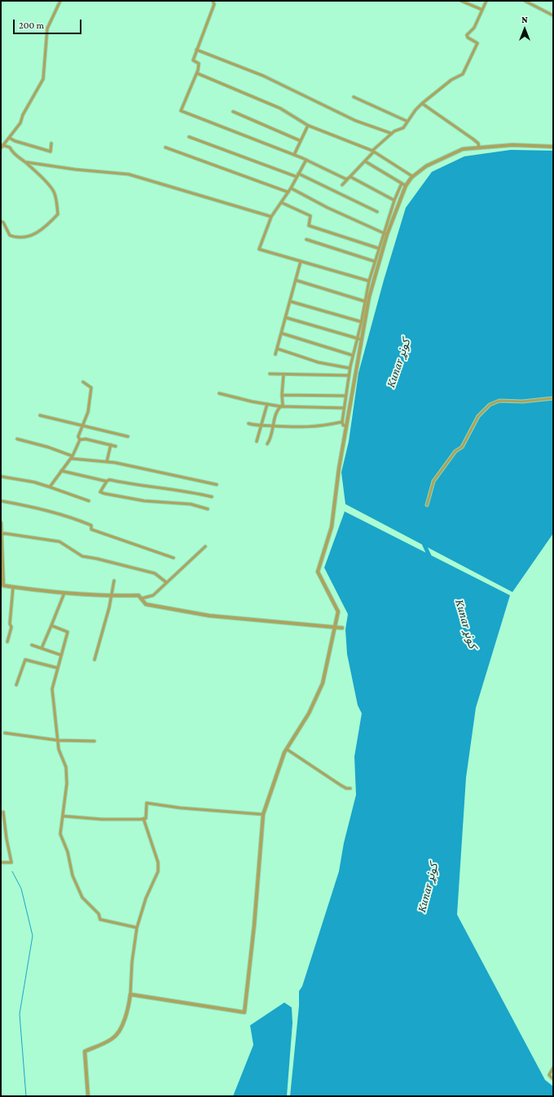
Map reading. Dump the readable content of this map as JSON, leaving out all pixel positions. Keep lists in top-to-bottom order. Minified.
{"water":["Kunar کونړ"],"scale_bar":"200 m","north":"top"}
